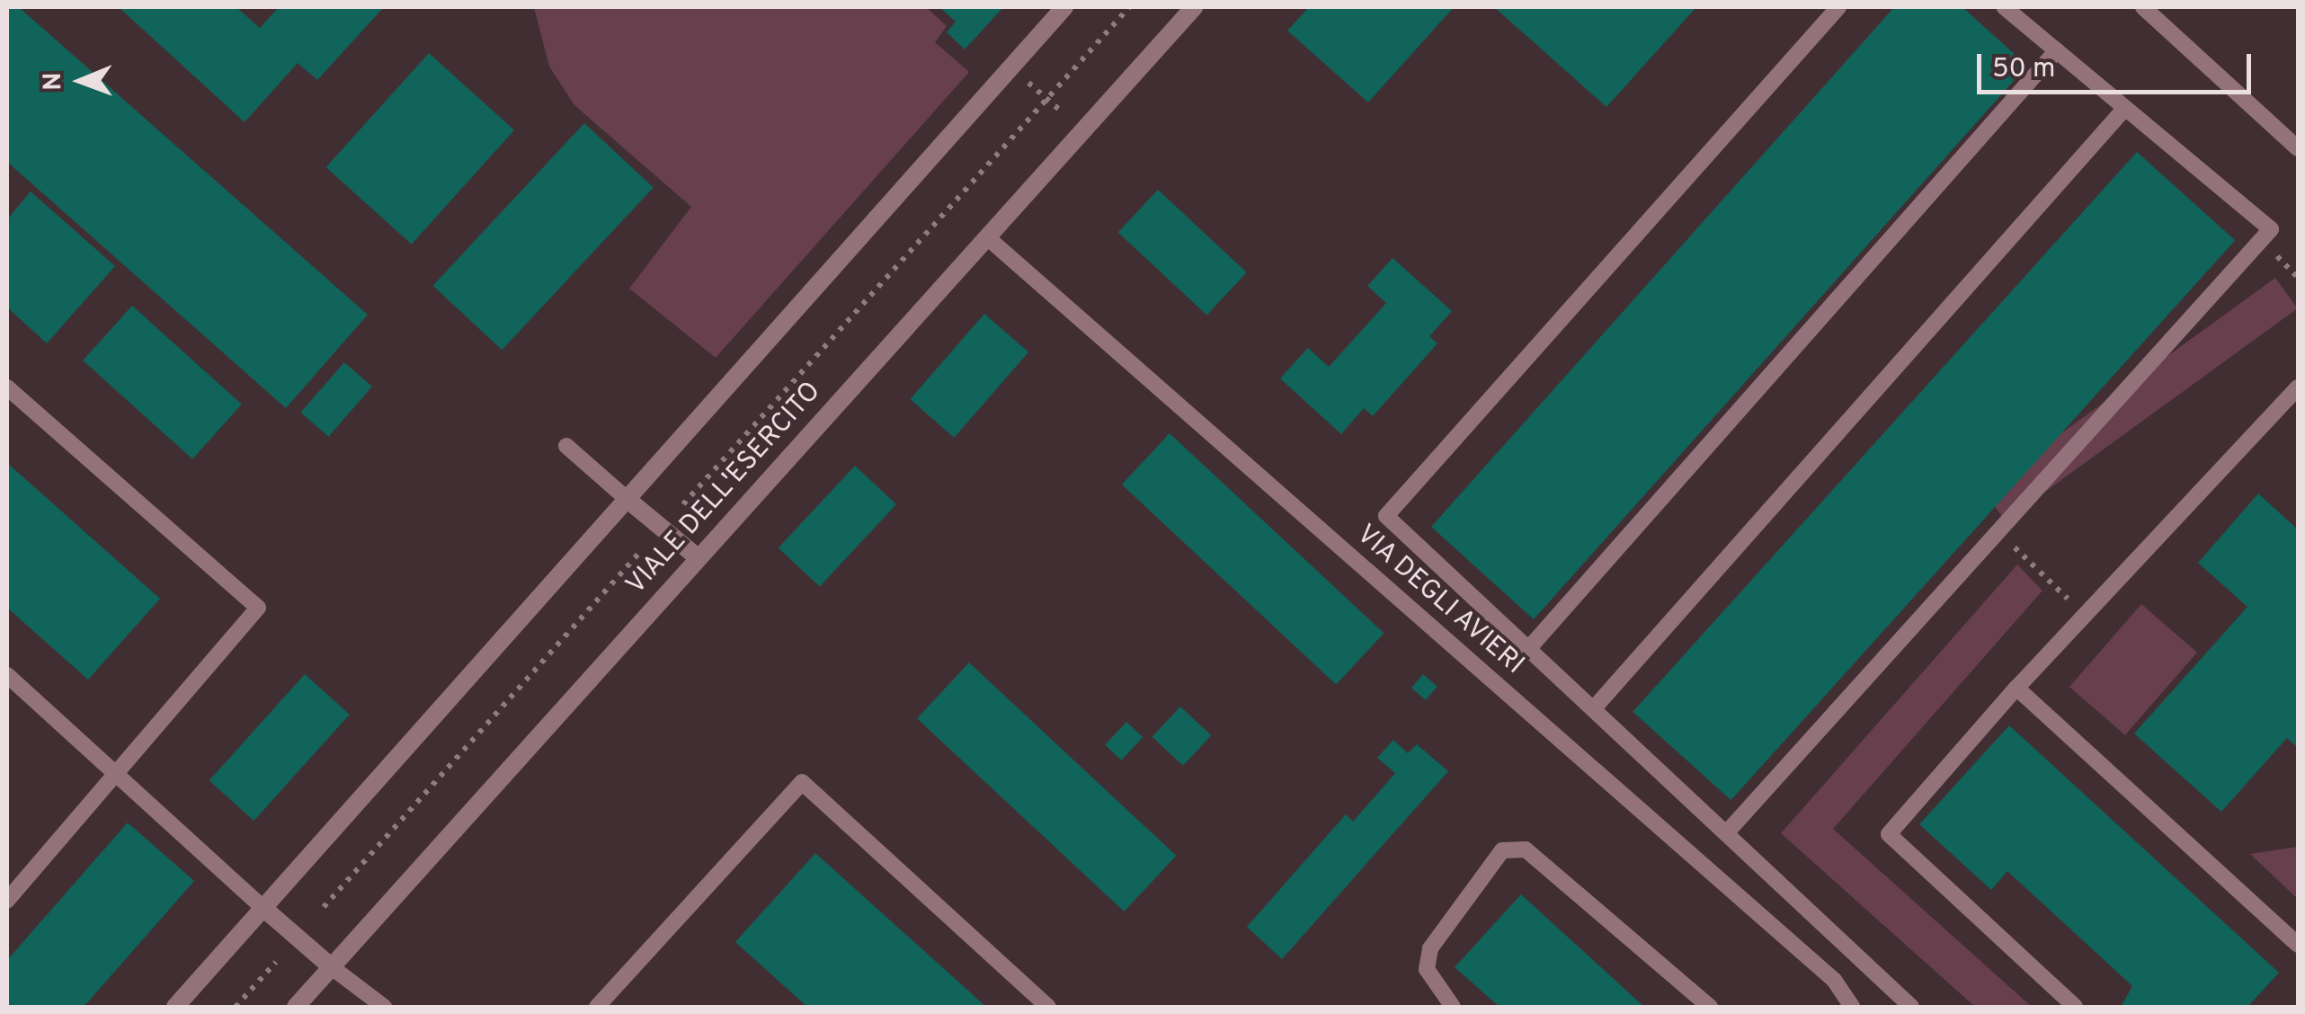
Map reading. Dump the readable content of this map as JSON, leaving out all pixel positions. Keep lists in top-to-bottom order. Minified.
{"streets":{"street":["VIALE DELL'ESERCITO"],"lane":["VIA DEGLI AVIERI"]},"crossings":[["VIALE DELL'ESERCITO","VIA DEGLI AVIERI"]],"scale_bar":"50 m","north":"left"}
